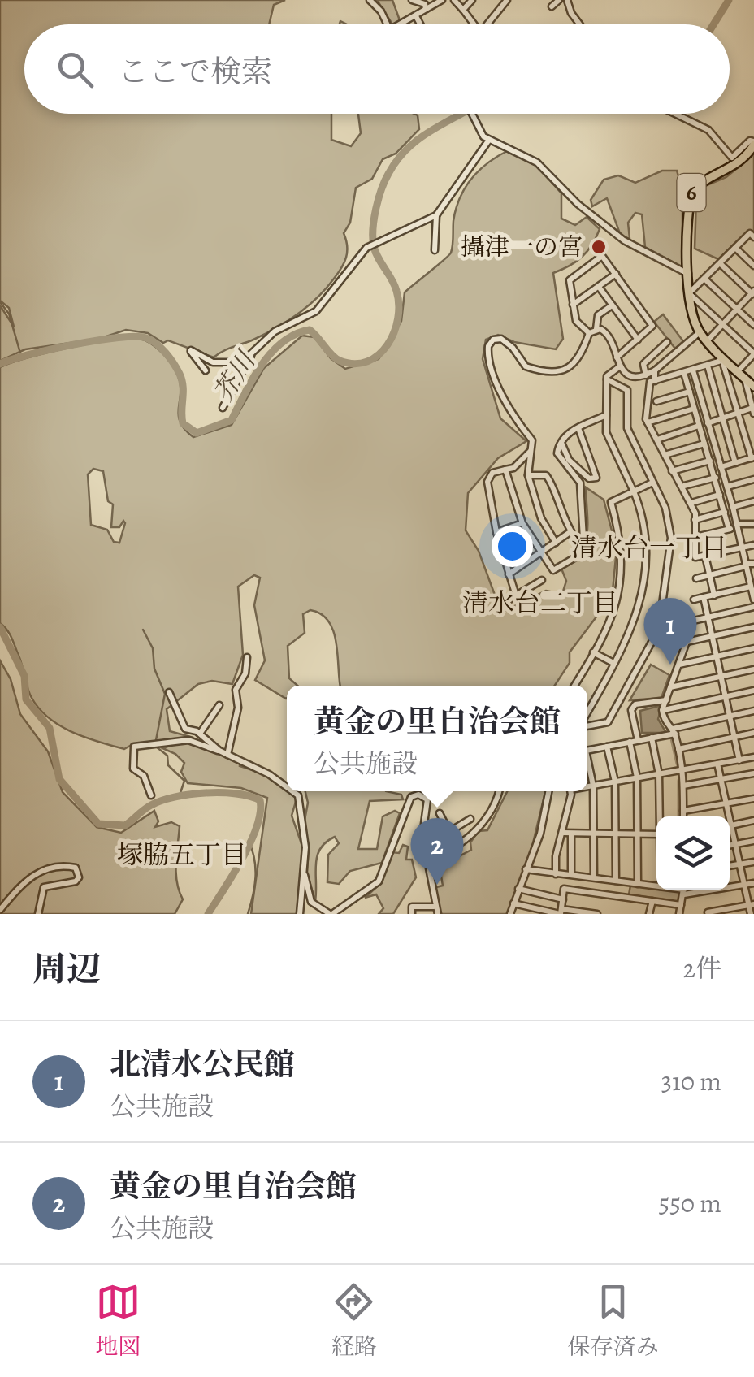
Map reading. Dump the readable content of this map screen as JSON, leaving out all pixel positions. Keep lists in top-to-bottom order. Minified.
{"streets":{"main road":["6"]},"districts":["清水台一丁目","清水台二丁目","塚脇五丁目"],"water":["芥川"],"places":["攝津一の宮"],"page":{"search":"ここで検索","pins":["1","2"],"popup":["黄金の里自治会館","公共施設"],"heading":["周辺","2件"],"list":[{"mark":"1","name":"北清水公民館","note":"公共施設","value":"310 m"},{"mark":"2","name":"黄金の里自治会館","note":"公共施設","value":"550 m"}],"nav":["地図","経路","保存済み"]}}
